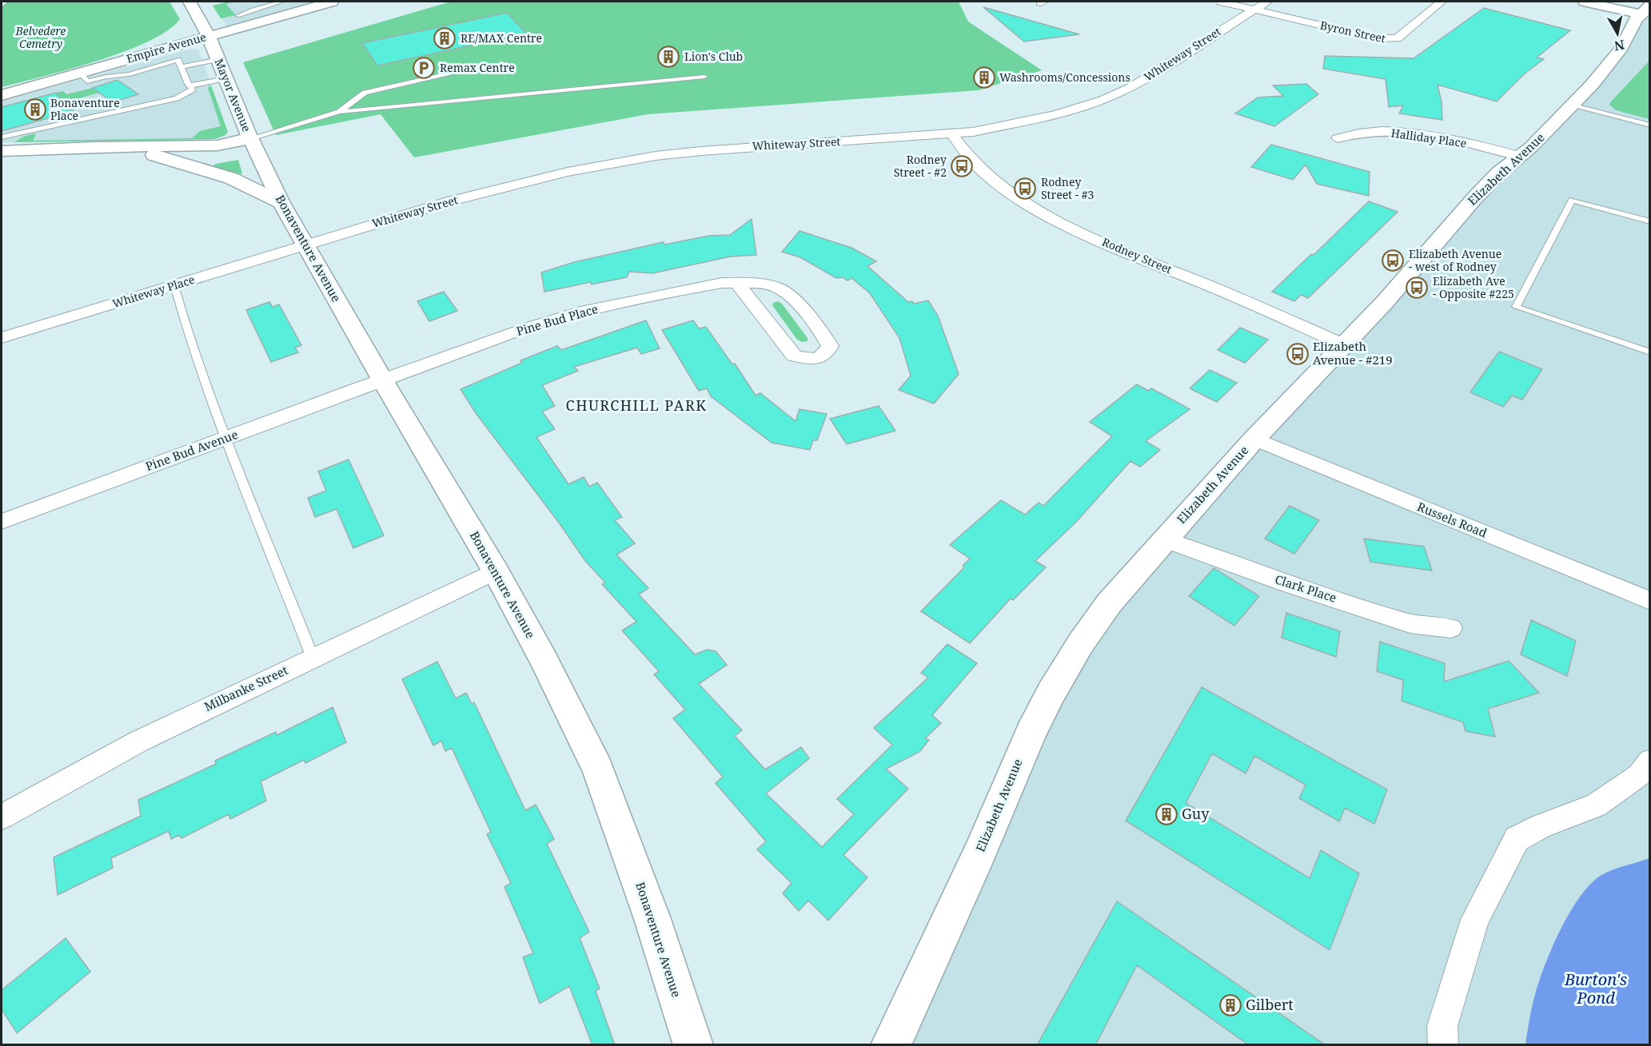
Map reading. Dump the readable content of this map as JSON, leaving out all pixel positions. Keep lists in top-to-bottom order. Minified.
{"streets":{"street":["Byron Street","Empire Avenue","Whiteway Street","Mayor Avenue","Halliday Place","Elizabeth Avenue","Bonaventure Avenue","Rodney Street","Whiteway Place","Pine Bud Place","Pine Bud Avenue","Russels Road","Clark Place","Milbanke Street"]},"crossings":[["Byron Street","Whiteway Street"],["Empire Avenue","Mayor Avenue"],["Whiteway Street","Bonaventure Avenue"],["Whiteway Street","Rodney Street"],["Whiteway Street","Whiteway Place"],["Mayor Avenue","Bonaventure Avenue"],["Halliday Place","Elizabeth Avenue"],["Elizabeth Avenue","Rodney Street"],["Elizabeth Avenue","Russels Road"],["Elizabeth Avenue","Clark Place"],["Bonaventure Avenue","Whiteway Place"],["Bonaventure Avenue","Pine Bud Place"],["Bonaventure Avenue","Pine Bud Avenue"],["Bonaventure Avenue","Milbanke Street"],["Pine Bud Place","Pine Bud Avenue"]],"districts":["CHURCHILL PARK"],"water":["Burton's Pond"],"parks":["Belvedere Cemetry"],"places":{"building":["RE/MAX Centre","Lion's Club","Washrooms/Concessions","Bonaventure Place","Guy","Gilbert"],"parking":["Remax Centre"],"bus stop":["Rodney Street - #2","Rodney Street - #3","Elizabeth Avenue - west of Rodney","Elizabeth Ave - Opposite #225","Elizabeth Avenue - #219"]},"north":"bottom"}
